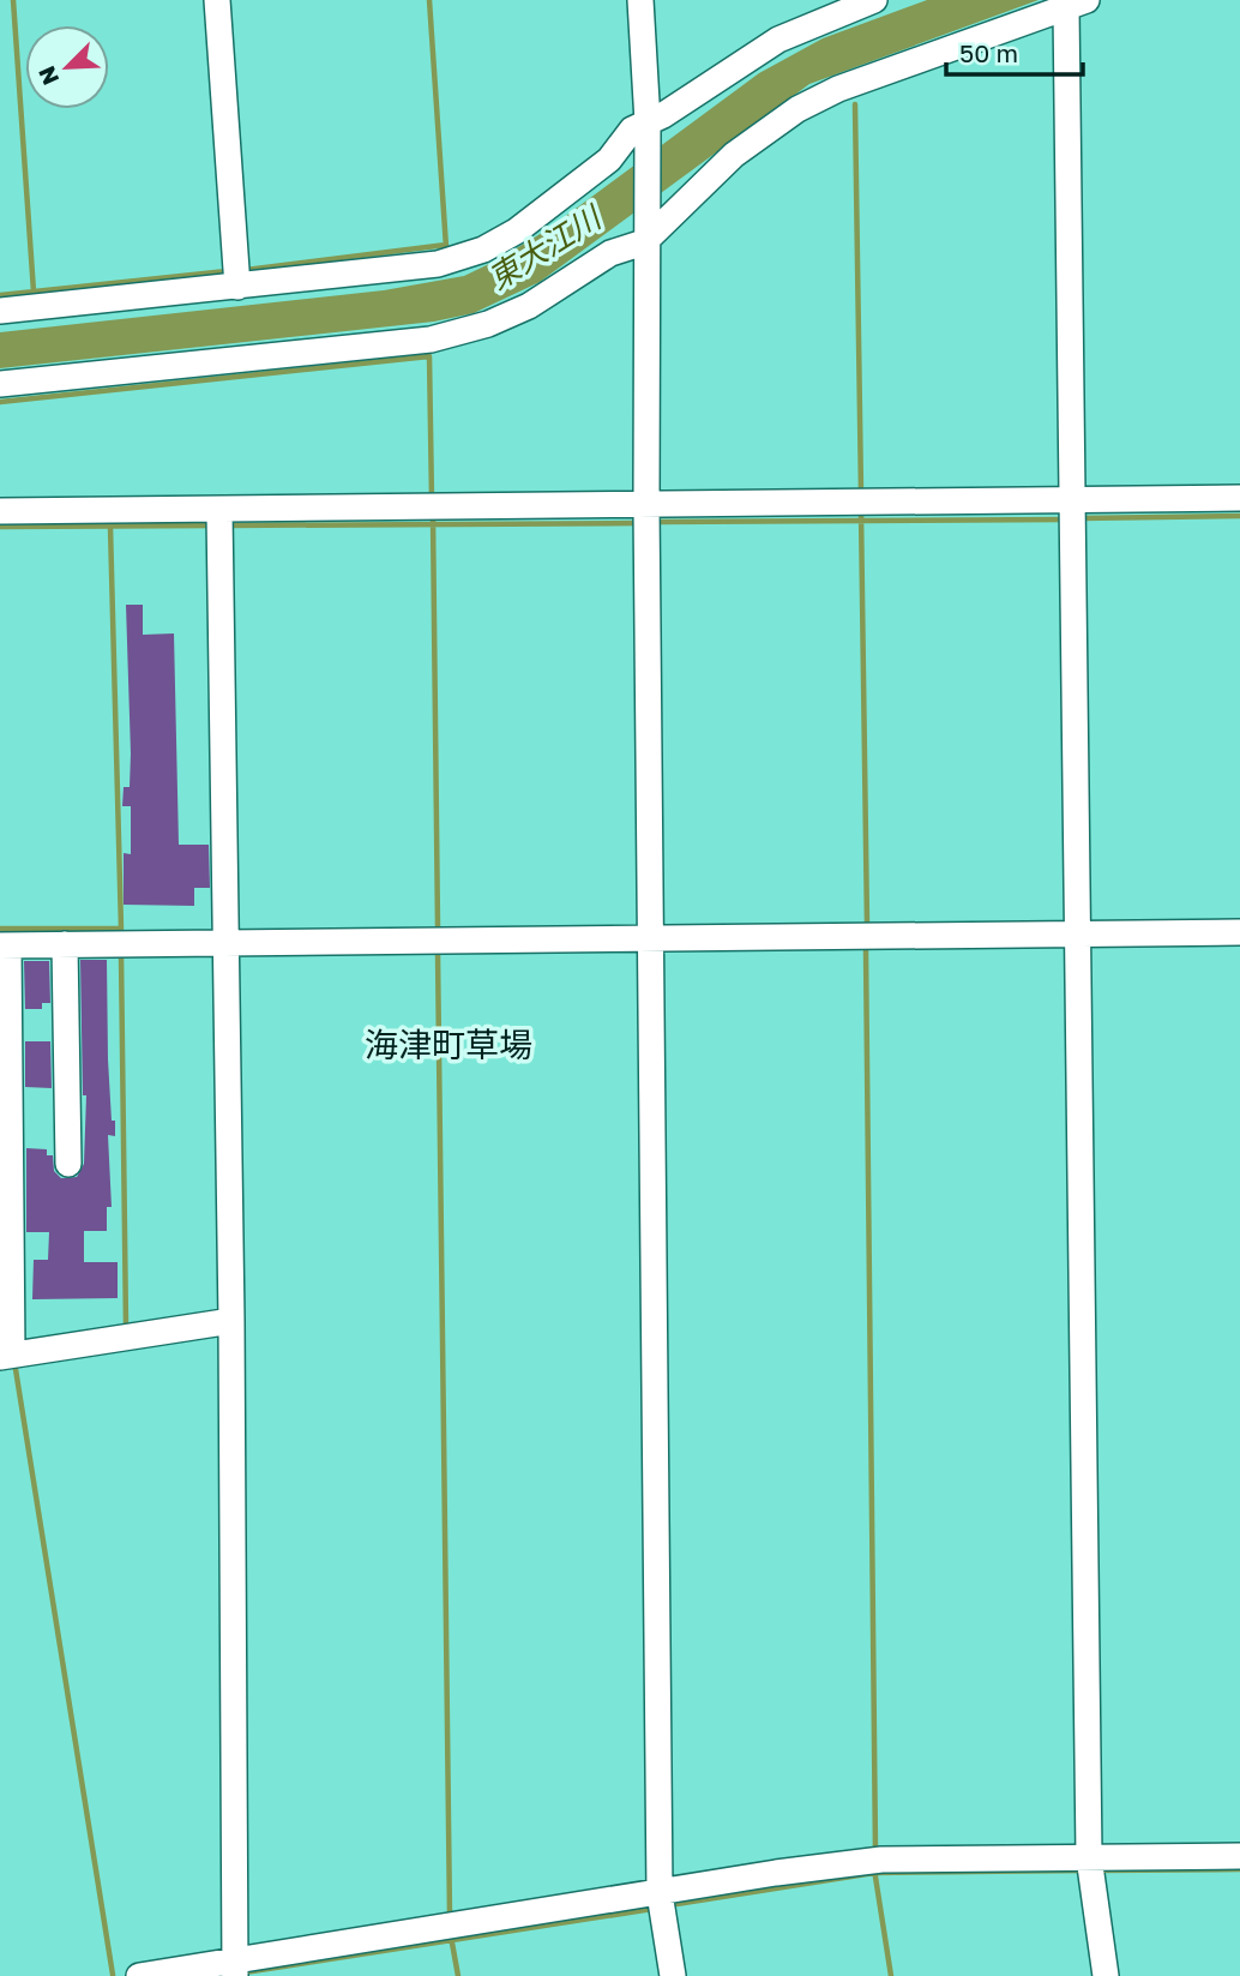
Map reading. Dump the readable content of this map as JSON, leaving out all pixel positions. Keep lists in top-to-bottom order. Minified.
{"districts":["海津町草場"],"water":["東大江川"],"scale_bar":"50 m","north":"bottom left"}
